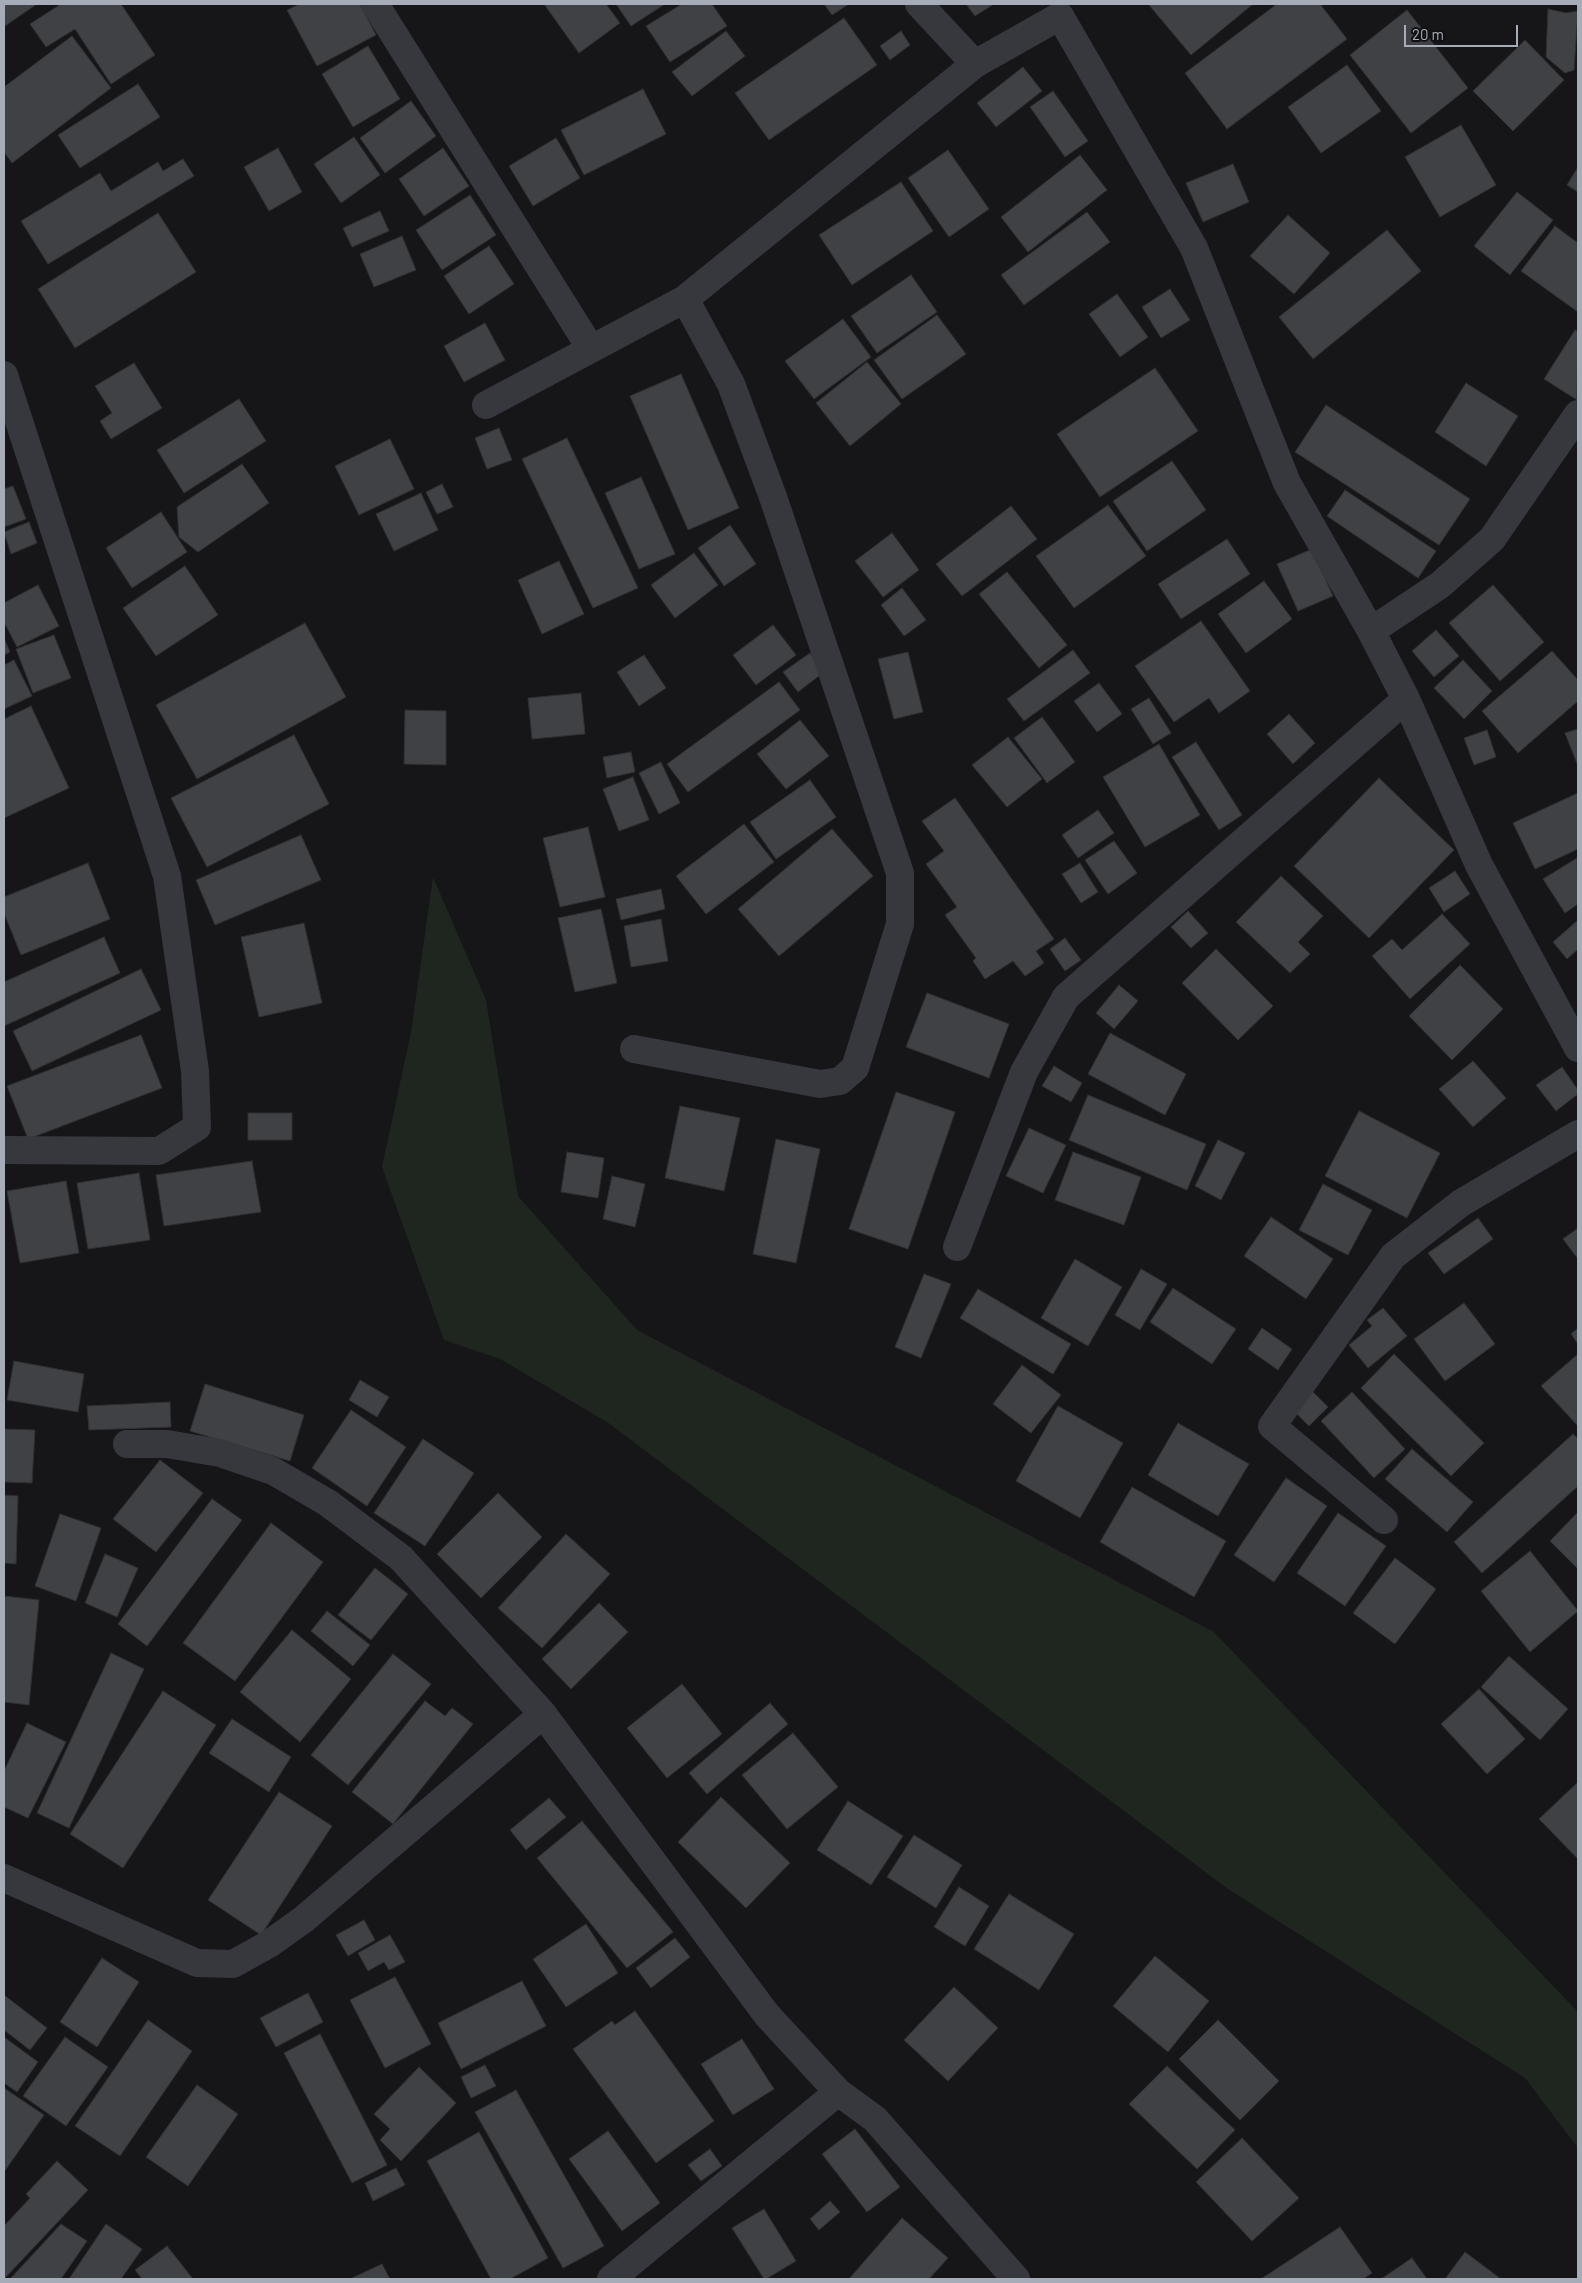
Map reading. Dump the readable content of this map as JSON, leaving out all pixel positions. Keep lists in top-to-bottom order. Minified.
{"scale_bar":"20 m"}
